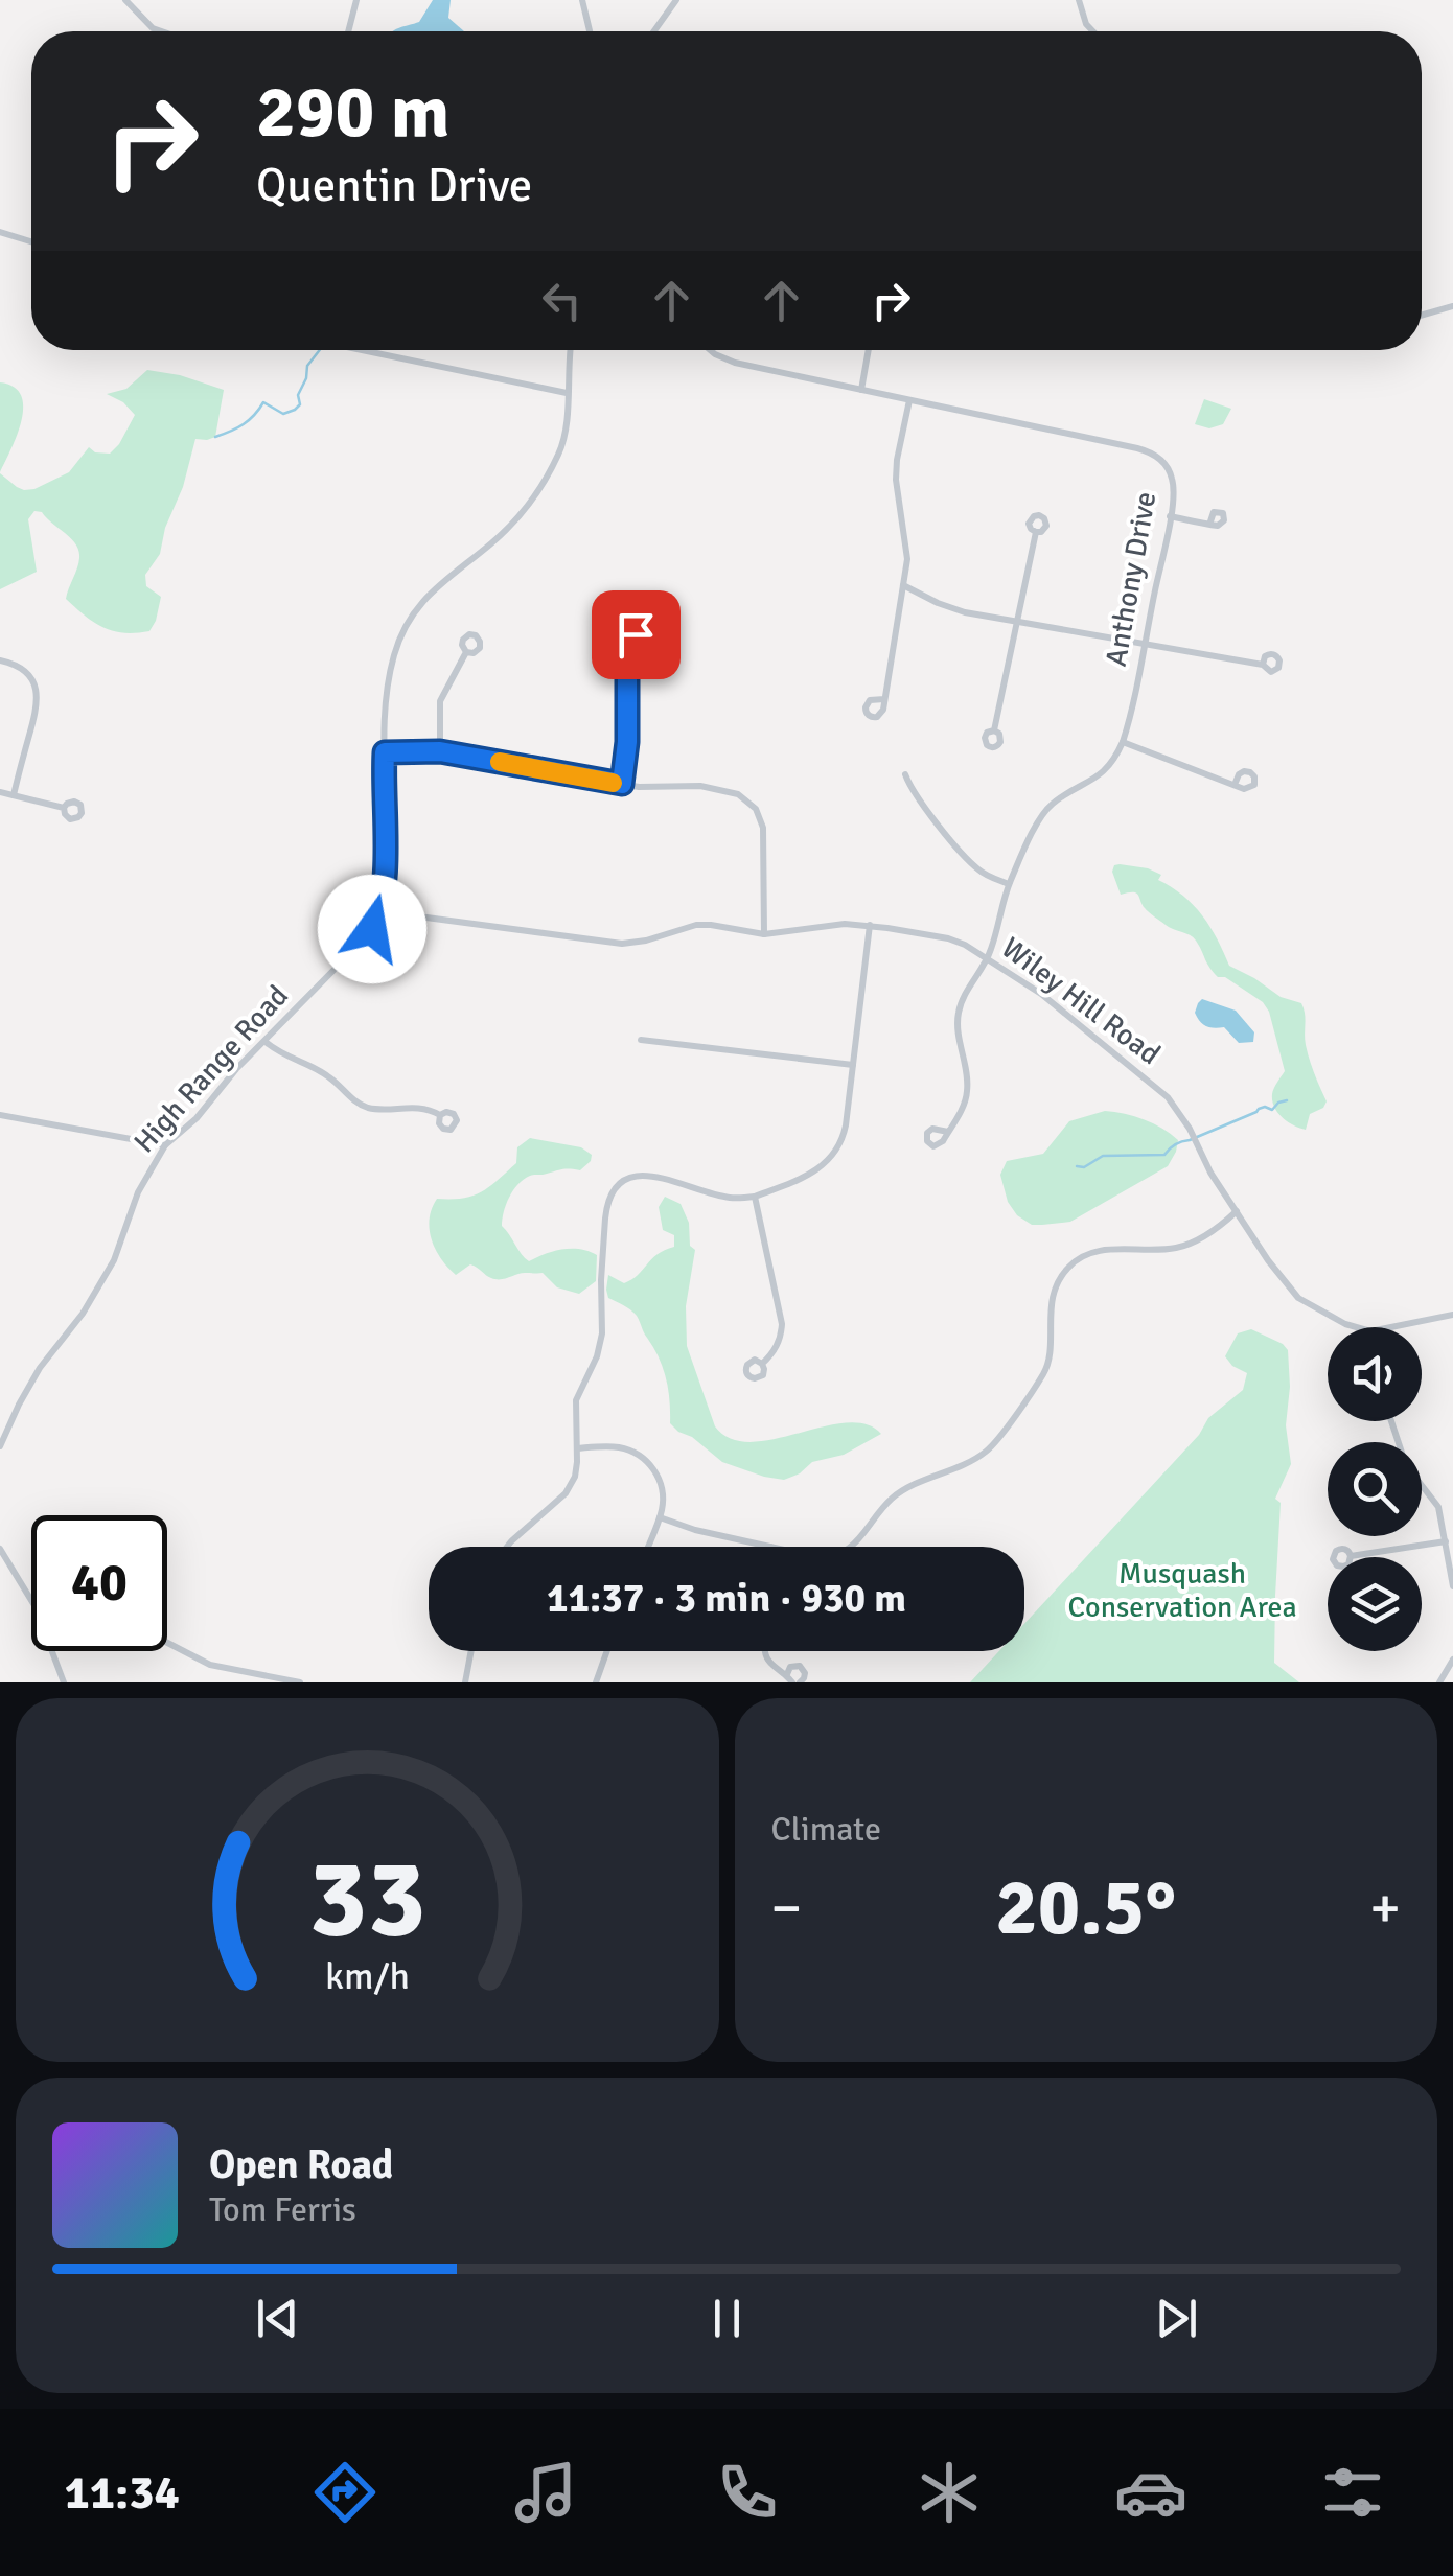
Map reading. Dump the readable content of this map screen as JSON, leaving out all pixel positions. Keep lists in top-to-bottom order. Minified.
{"streets":{"street":["Anthony Drive","Wiley Hill Road","High Range Road"]},"crossings":[["Anthony Drive","Wiley Hill Road"],["Wiley Hill Road","High Range Road"]],"parks":["Musquash Conservation Area"],"page":{"turn":["290 m","Quentin Drive"],"limit":"40","trip":"11:37 · 3 min · 930 m","tile":"Climate","heat":["−","20.5°","+"],"song":["Open Road","Tom Ferris"],"tabs":"11:34","gauge":["33","km/h"]}}
